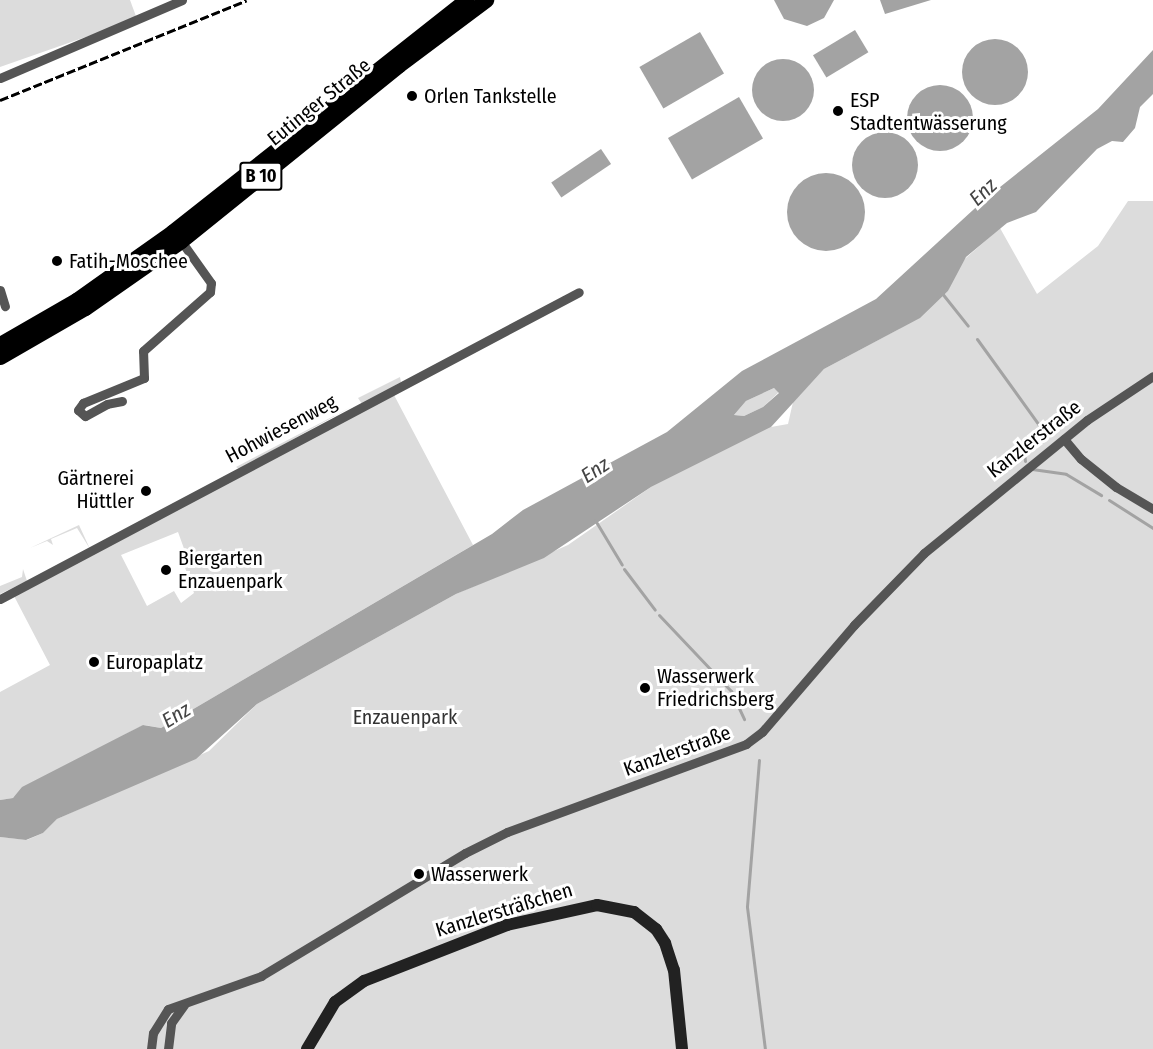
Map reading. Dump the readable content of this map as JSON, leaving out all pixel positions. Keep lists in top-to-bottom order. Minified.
{"streets":{"main road":["Eutinger Straße","B 10","Kanzlersträßchen"],"street":["Hohwiesenweg","Kanzlerstraße"]},"water":["Enz"],"parks":["Enzauenpark"],"places":["Orlen Tankstelle","ESP Stadtentwässerung","Fatih-Moschee","Gärtnerei Hüttler","Biergarten Enzauenpark","Europaplatz","Wasserwerk Friedrichsberg","Wasserwerk"]}
